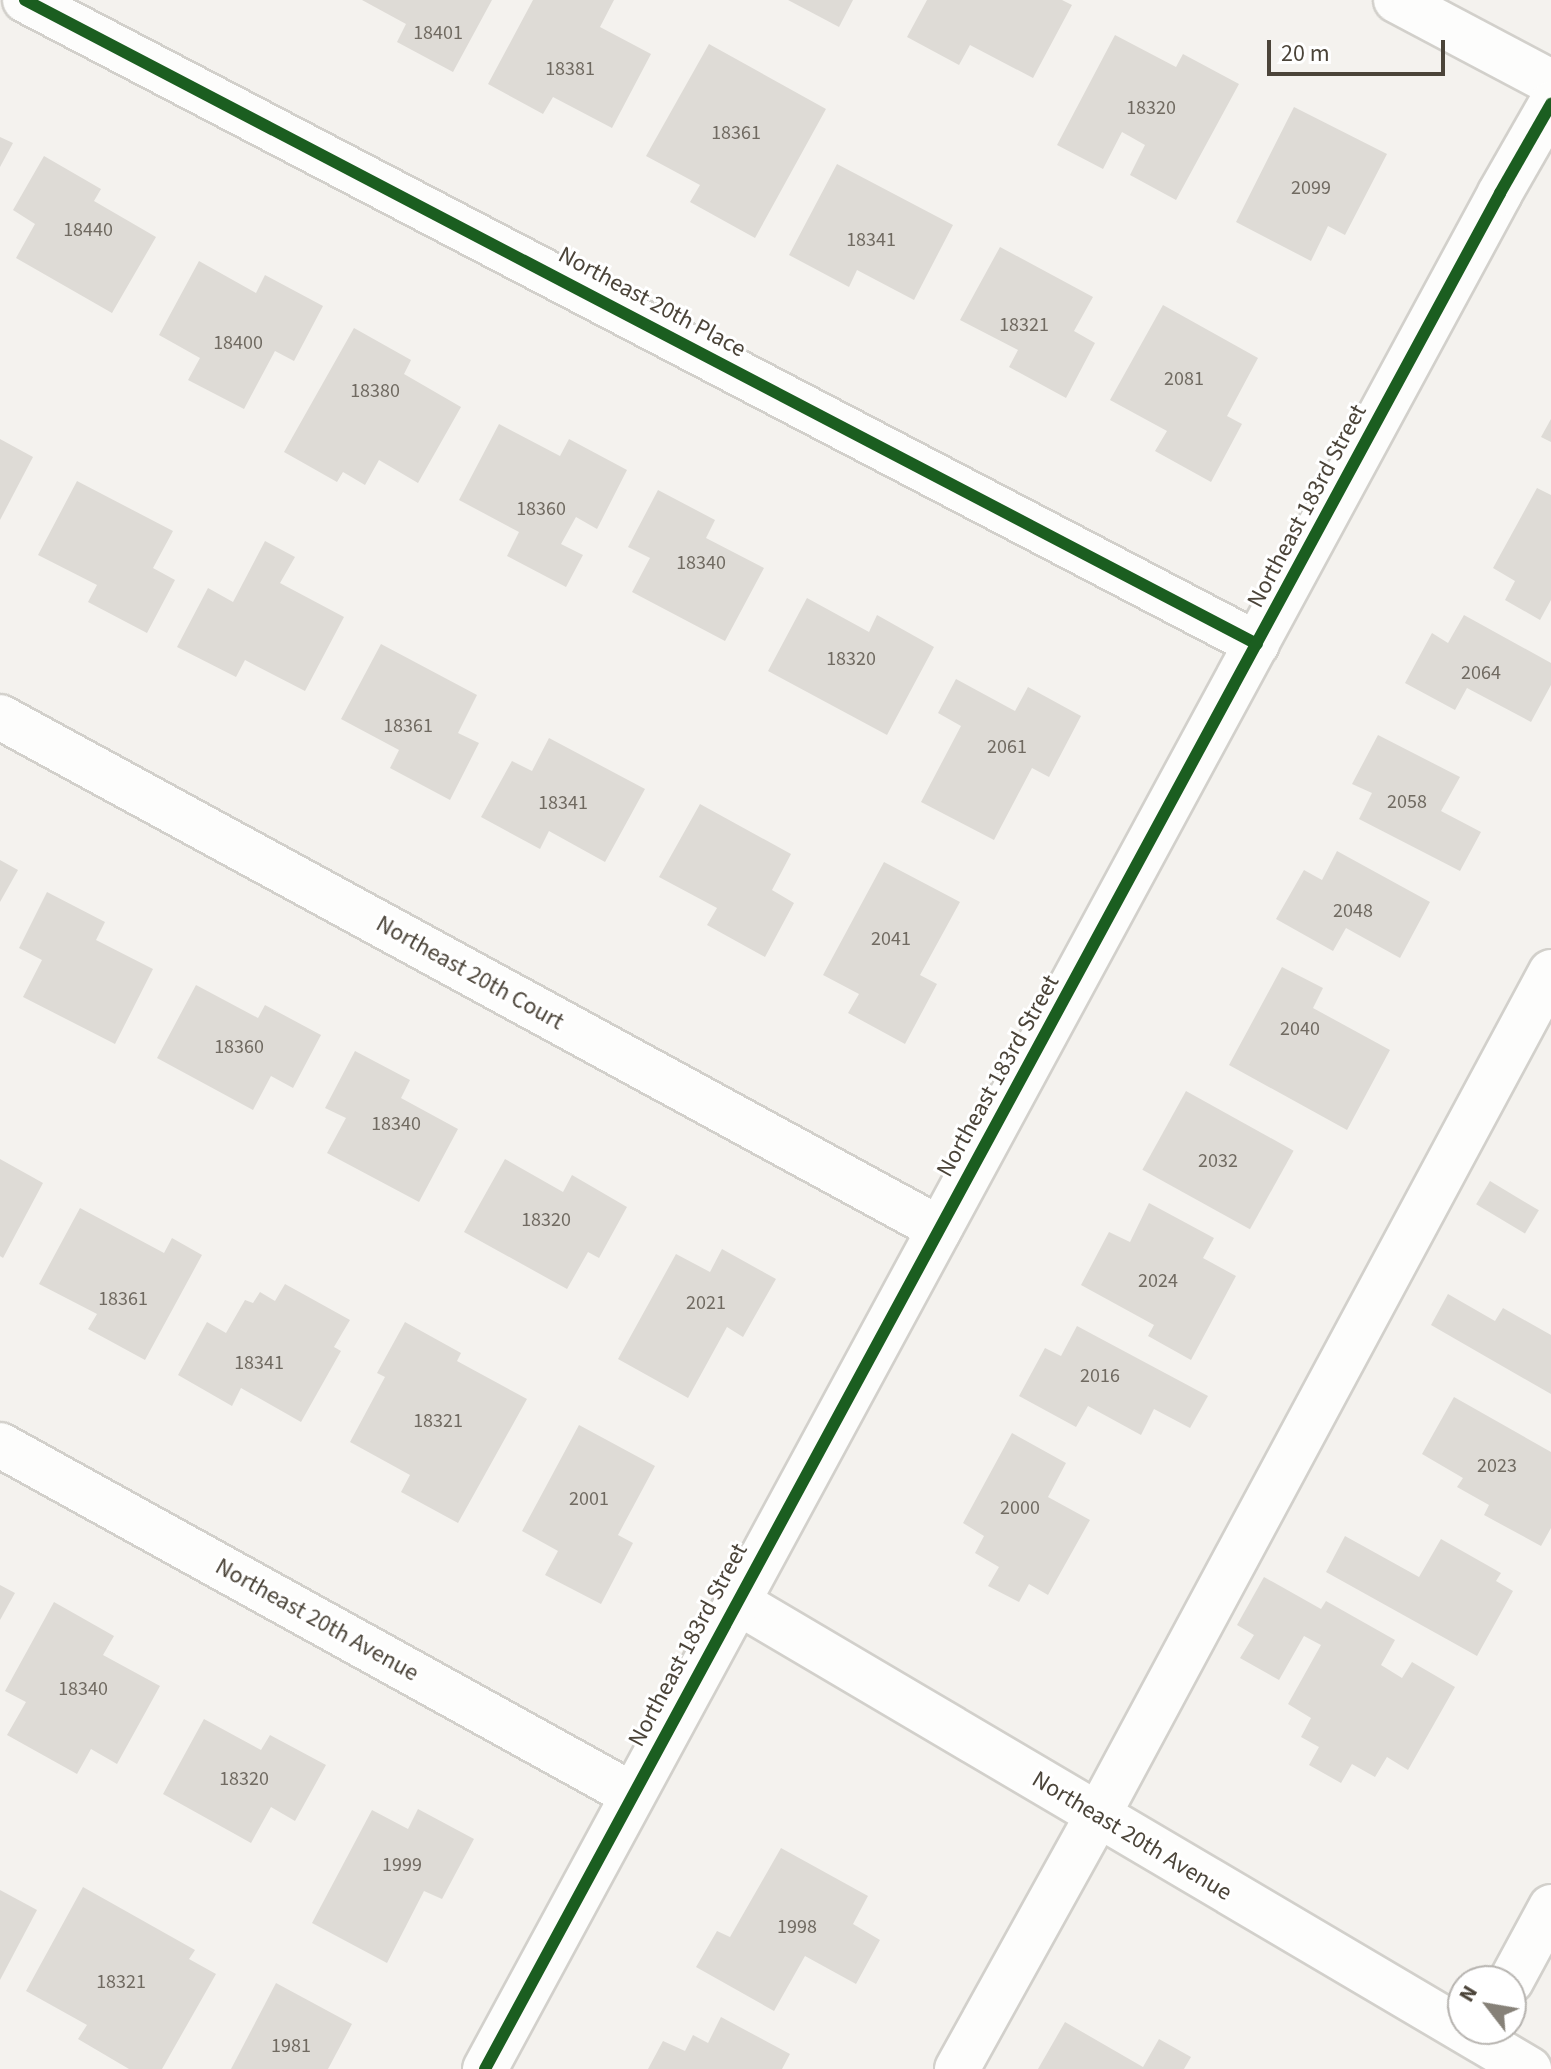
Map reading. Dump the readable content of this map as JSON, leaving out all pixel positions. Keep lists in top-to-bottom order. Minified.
{"streets":{"street":["Northeast 20th Place","Northeast 183rd Street","Northeast 20th Court","Northeast 20th Avenue"]},"crossings":[["Northeast 20th Place","Northeast 183rd Street"],["Northeast 183rd Street","Northeast 20th Court"],["Northeast 183rd Street","Northeast 20th Avenue"]],"house_numbers":["18401","18381","18320","18361","2099","18440","18341","18321","18400","2081","18380","18360","18340","18320","2064","18361","2061","2058","18341","2048","2041","2040","18360","18340","2032","18320","2024","18361","2021","18341","2016","18321","2023","2001","2000","18340","18320","1999","1998","18321","1981"],"scale_bar":"20 m","north":"top left"}
